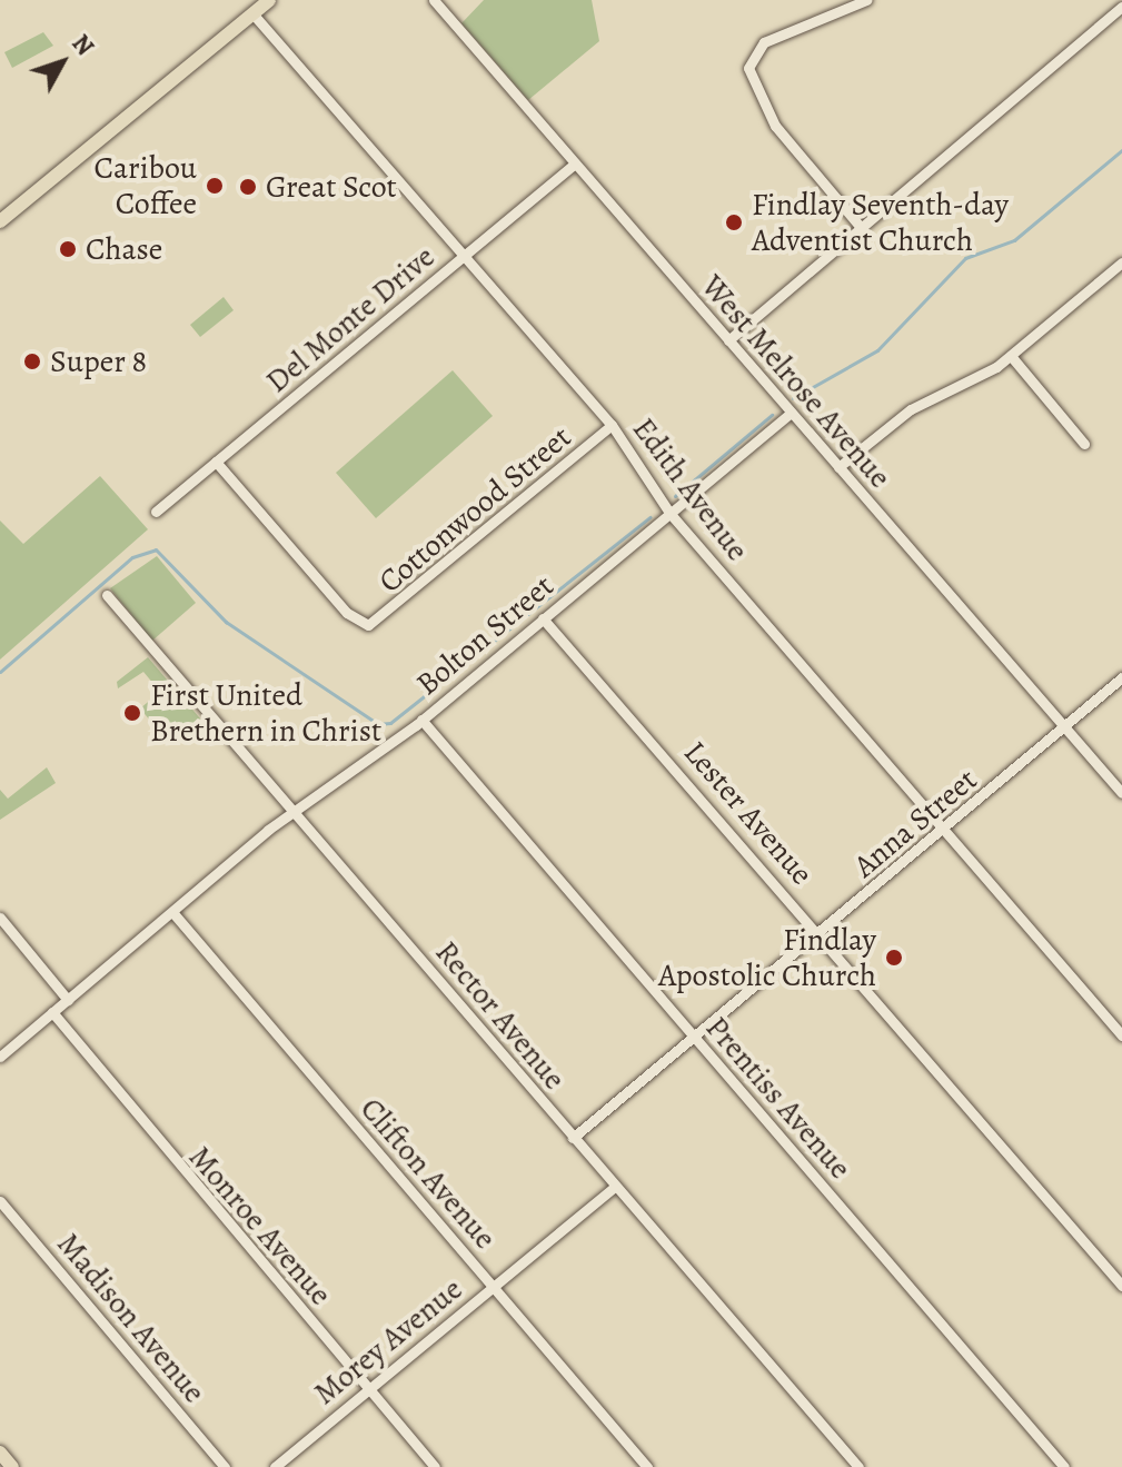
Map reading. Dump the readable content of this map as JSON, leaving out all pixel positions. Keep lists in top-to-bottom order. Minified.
{"streets":{"street":["Del Monte Drive","West Melrose Avenue","Edith Avenue","Cottonwood Street","Bolton Street","Lester Avenue","Anna Street","Rector Avenue","Prentiss Avenue","Clifton Avenue","Monroe Avenue","Madison Avenue","Morey Avenue"]},"crossings":[["Del Monte Drive","West Melrose Avenue"],["Del Monte Drive","Edith Avenue"],["Del Monte Drive","Cottonwood Street"],["West Melrose Avenue","Bolton Street"],["West Melrose Avenue","Anna Street"],["Edith Avenue","Cottonwood Street"],["Edith Avenue","Bolton Street"],["Edith Avenue","Anna Street"],["Bolton Street","Lester Avenue"],["Bolton Street","Rector Avenue"],["Bolton Street","Prentiss Avenue"],["Bolton Street","Clifton Avenue"],["Bolton Street","Monroe Avenue"],["Lester Avenue","Anna Street"],["Anna Street","Rector Avenue"],["Anna Street","Prentiss Avenue"],["Rector Avenue","Morey Avenue"],["Clifton Avenue","Morey Avenue"],["Monroe Avenue","Morey Avenue"]],"places":["Caribou Coffee","Great Scot","Findlay Seventh-day Adventist Church","Chase","Super 8","First United Brethern in Christ","Findlay Apostolic Church"],"north":"top right"}
